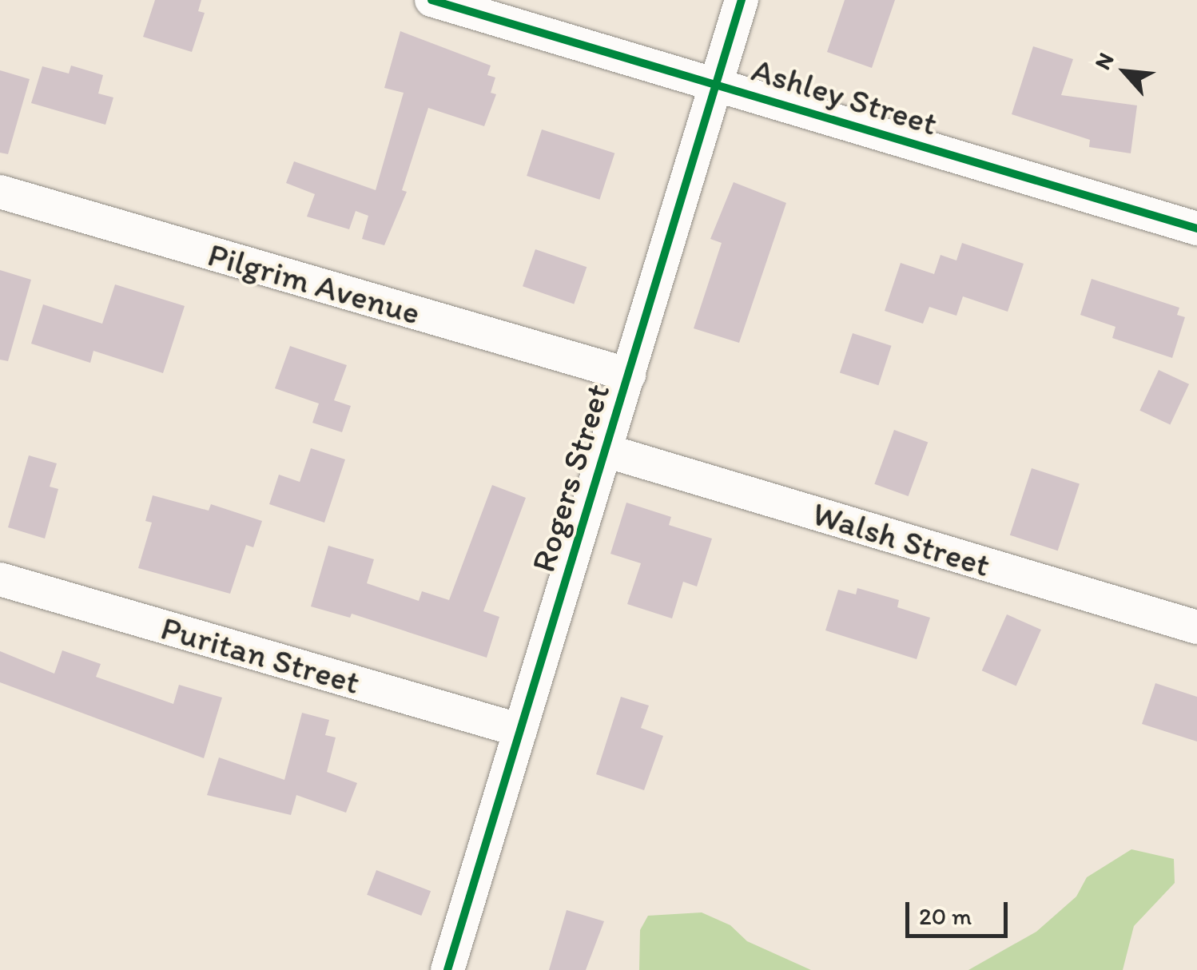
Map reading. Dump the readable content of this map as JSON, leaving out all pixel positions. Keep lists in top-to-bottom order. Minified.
{"streets":{"street":["Ashley Street","Pilgrim Avenue","Rogers Street","Walsh Street","Puritan Street"]},"crossings":[["Ashley Street","Rogers Street"],["Pilgrim Avenue","Rogers Street"],["Rogers Street","Walsh Street"],["Rogers Street","Puritan Street"]],"scale_bar":"20 m","north":"top left"}
